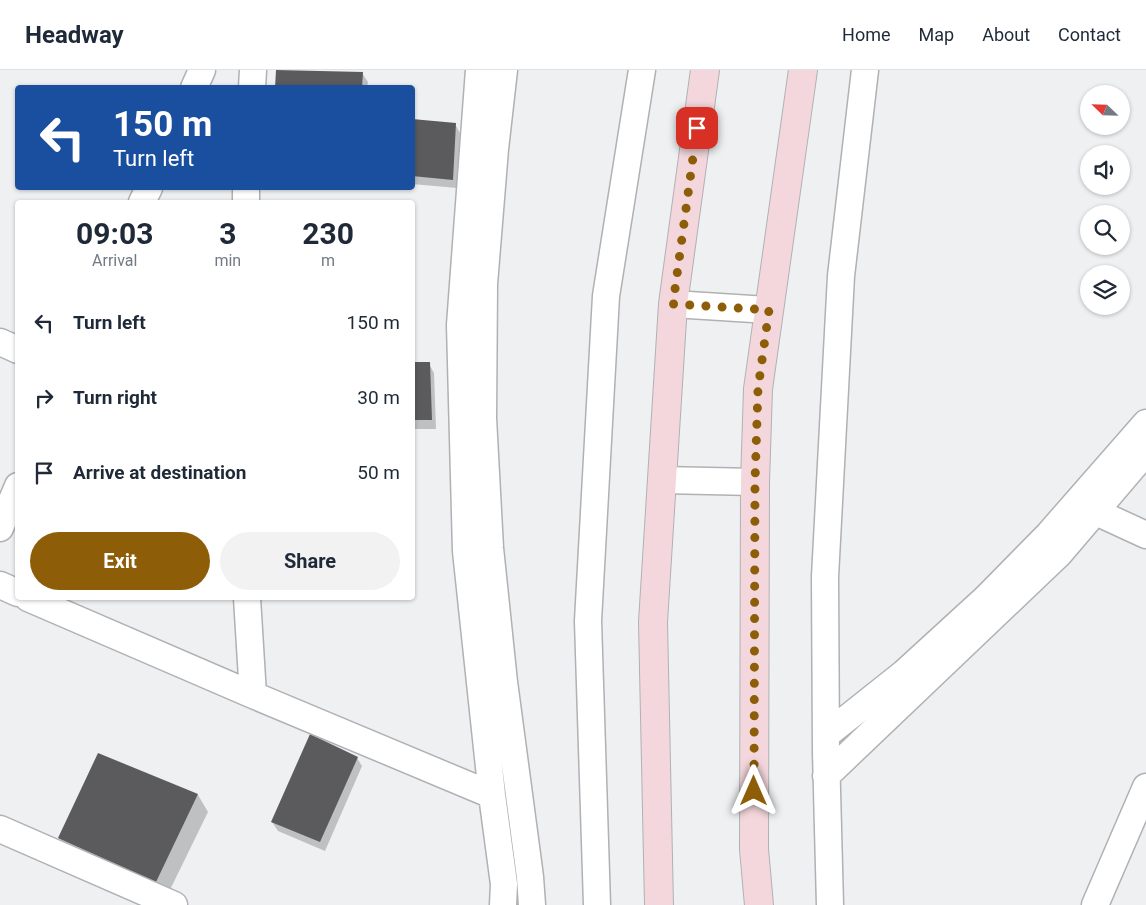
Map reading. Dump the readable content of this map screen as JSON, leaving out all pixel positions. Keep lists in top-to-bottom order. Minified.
{"north":"top left","page":{"header":"Headway","nav":["Home","Map","About","Contact"],"turn":["150 m","Turn left"],"eta":["09:03","Arrival","3","min","230","m"],"list":[{"name":"Turn left","value":"150 m"},{"name":"Turn right","value":"30 m"},{"name":"Arrive at destination","value":"50 m"}],"buttons":["Exit","Share"]}}
